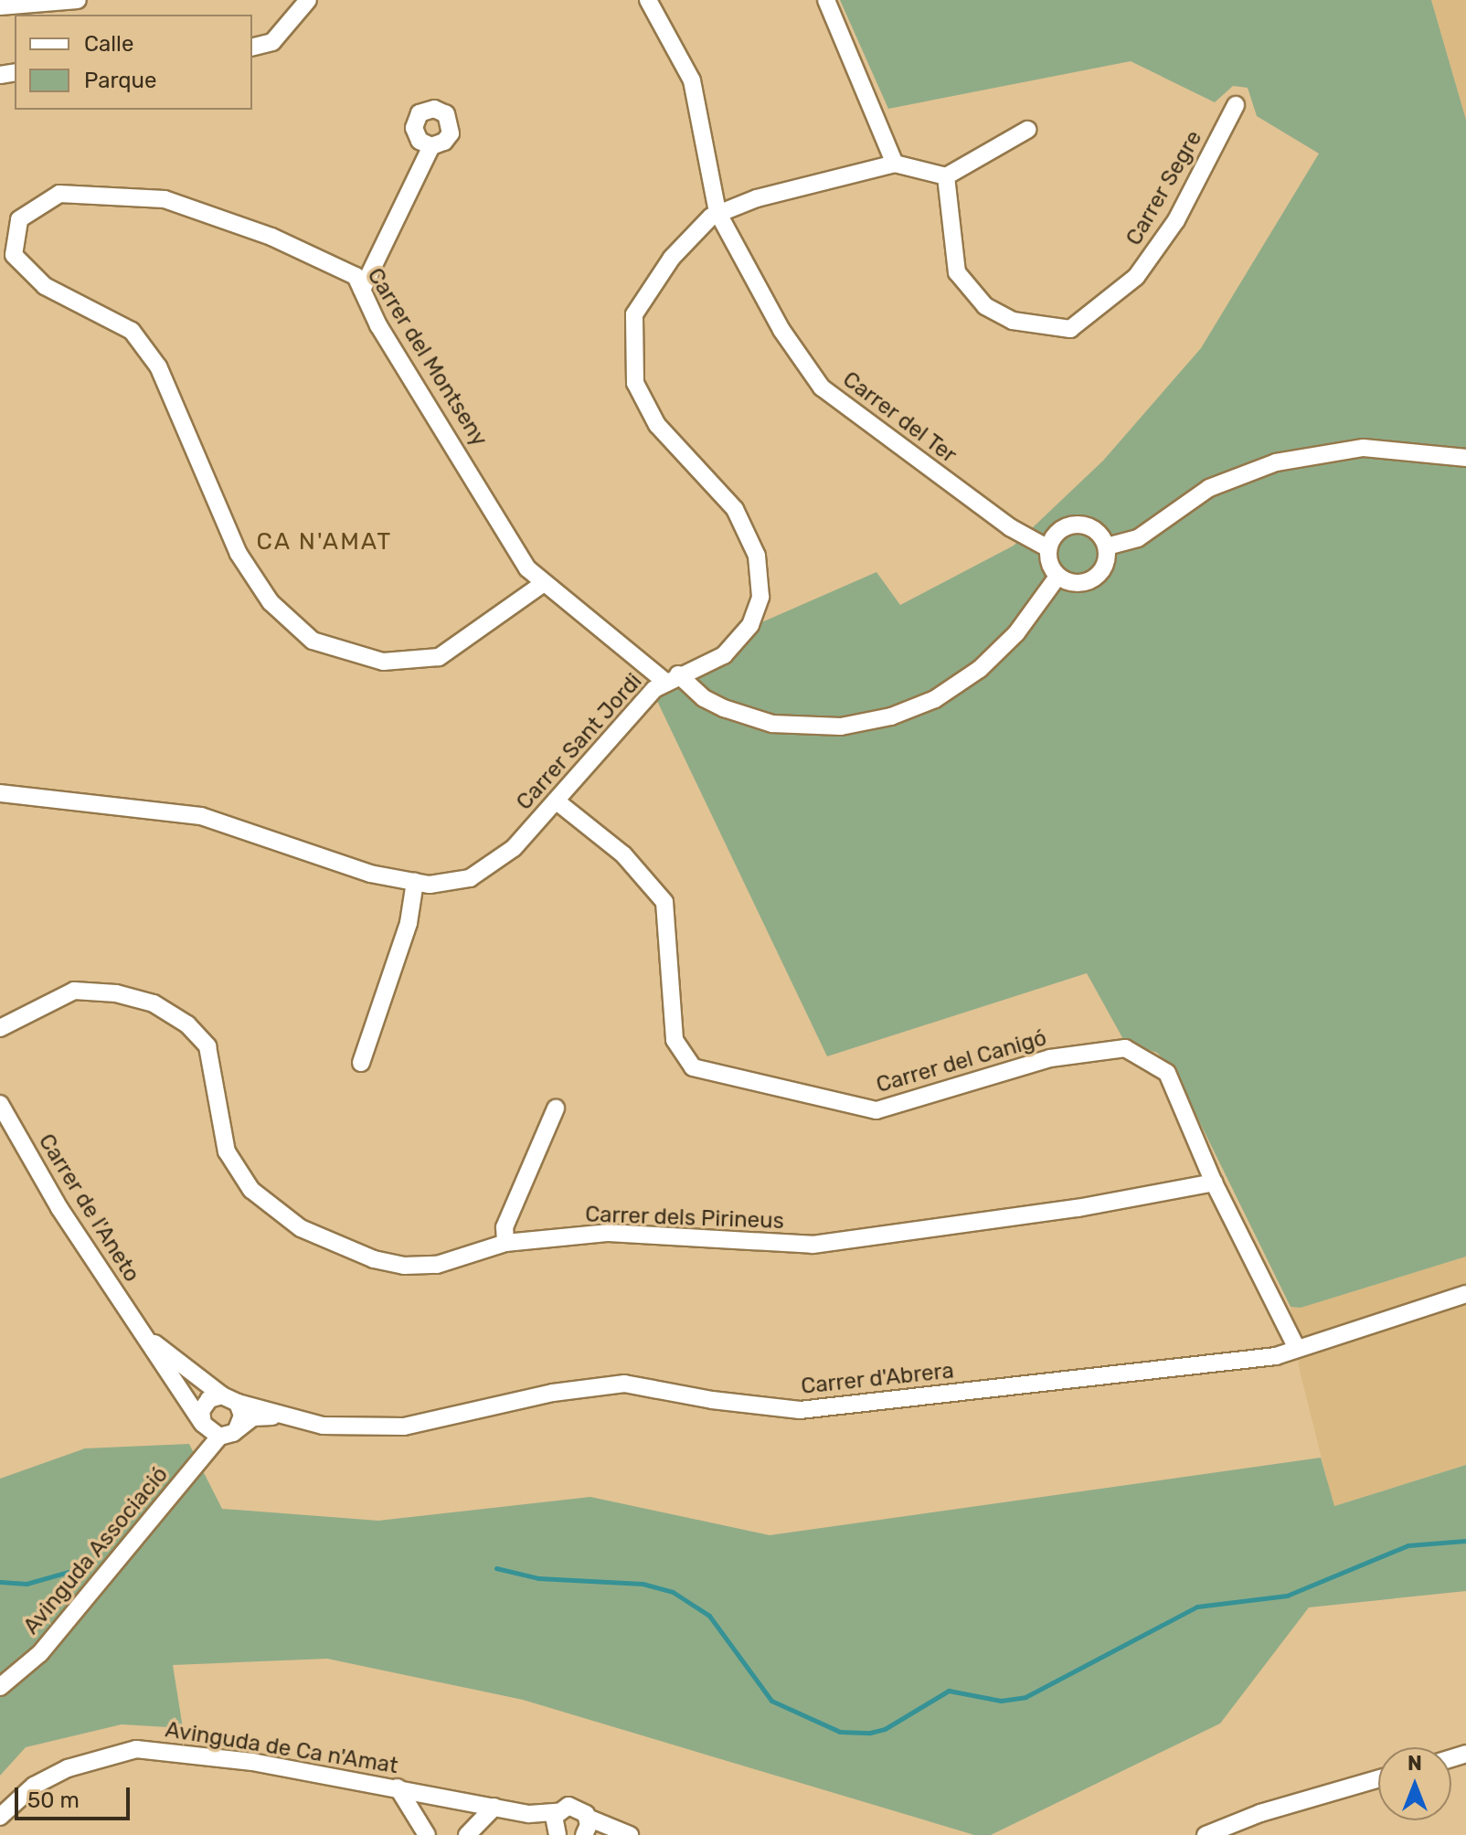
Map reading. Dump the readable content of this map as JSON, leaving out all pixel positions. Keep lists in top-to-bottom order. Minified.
{"streets":{"street":["Carrer Segre","Carrer del Montseny","Carrer del Ter","Carrer Sant Jordi","Carrer del Canigó","Carrer de l'Aneto","Carrer dels Pirineus","Carrer d'Abrera","Avinguda Associació","Avinguda de Ca n'Amat"]},"crossings":[["Carrer del Montseny","Carrer del Ter"],["Carrer del Montseny","Carrer Sant Jordi"],["Carrer del Ter","Carrer Sant Jordi"],["Carrer Sant Jordi","Carrer del Canigó"],["Carrer del Canigó","Carrer dels Pirineus"],["Carrer del Canigó","Carrer d'Abrera"],["Carrer de l'Aneto","Carrer d'Abrera"],["Carrer de l'Aneto","Avinguda Associació"],["Carrer d'Abrera","Avinguda Associació"]],"districts":["CA N'AMAT"],"legend":["Calle","Parque"],"scale_bar":"50 m","north":"top"}
